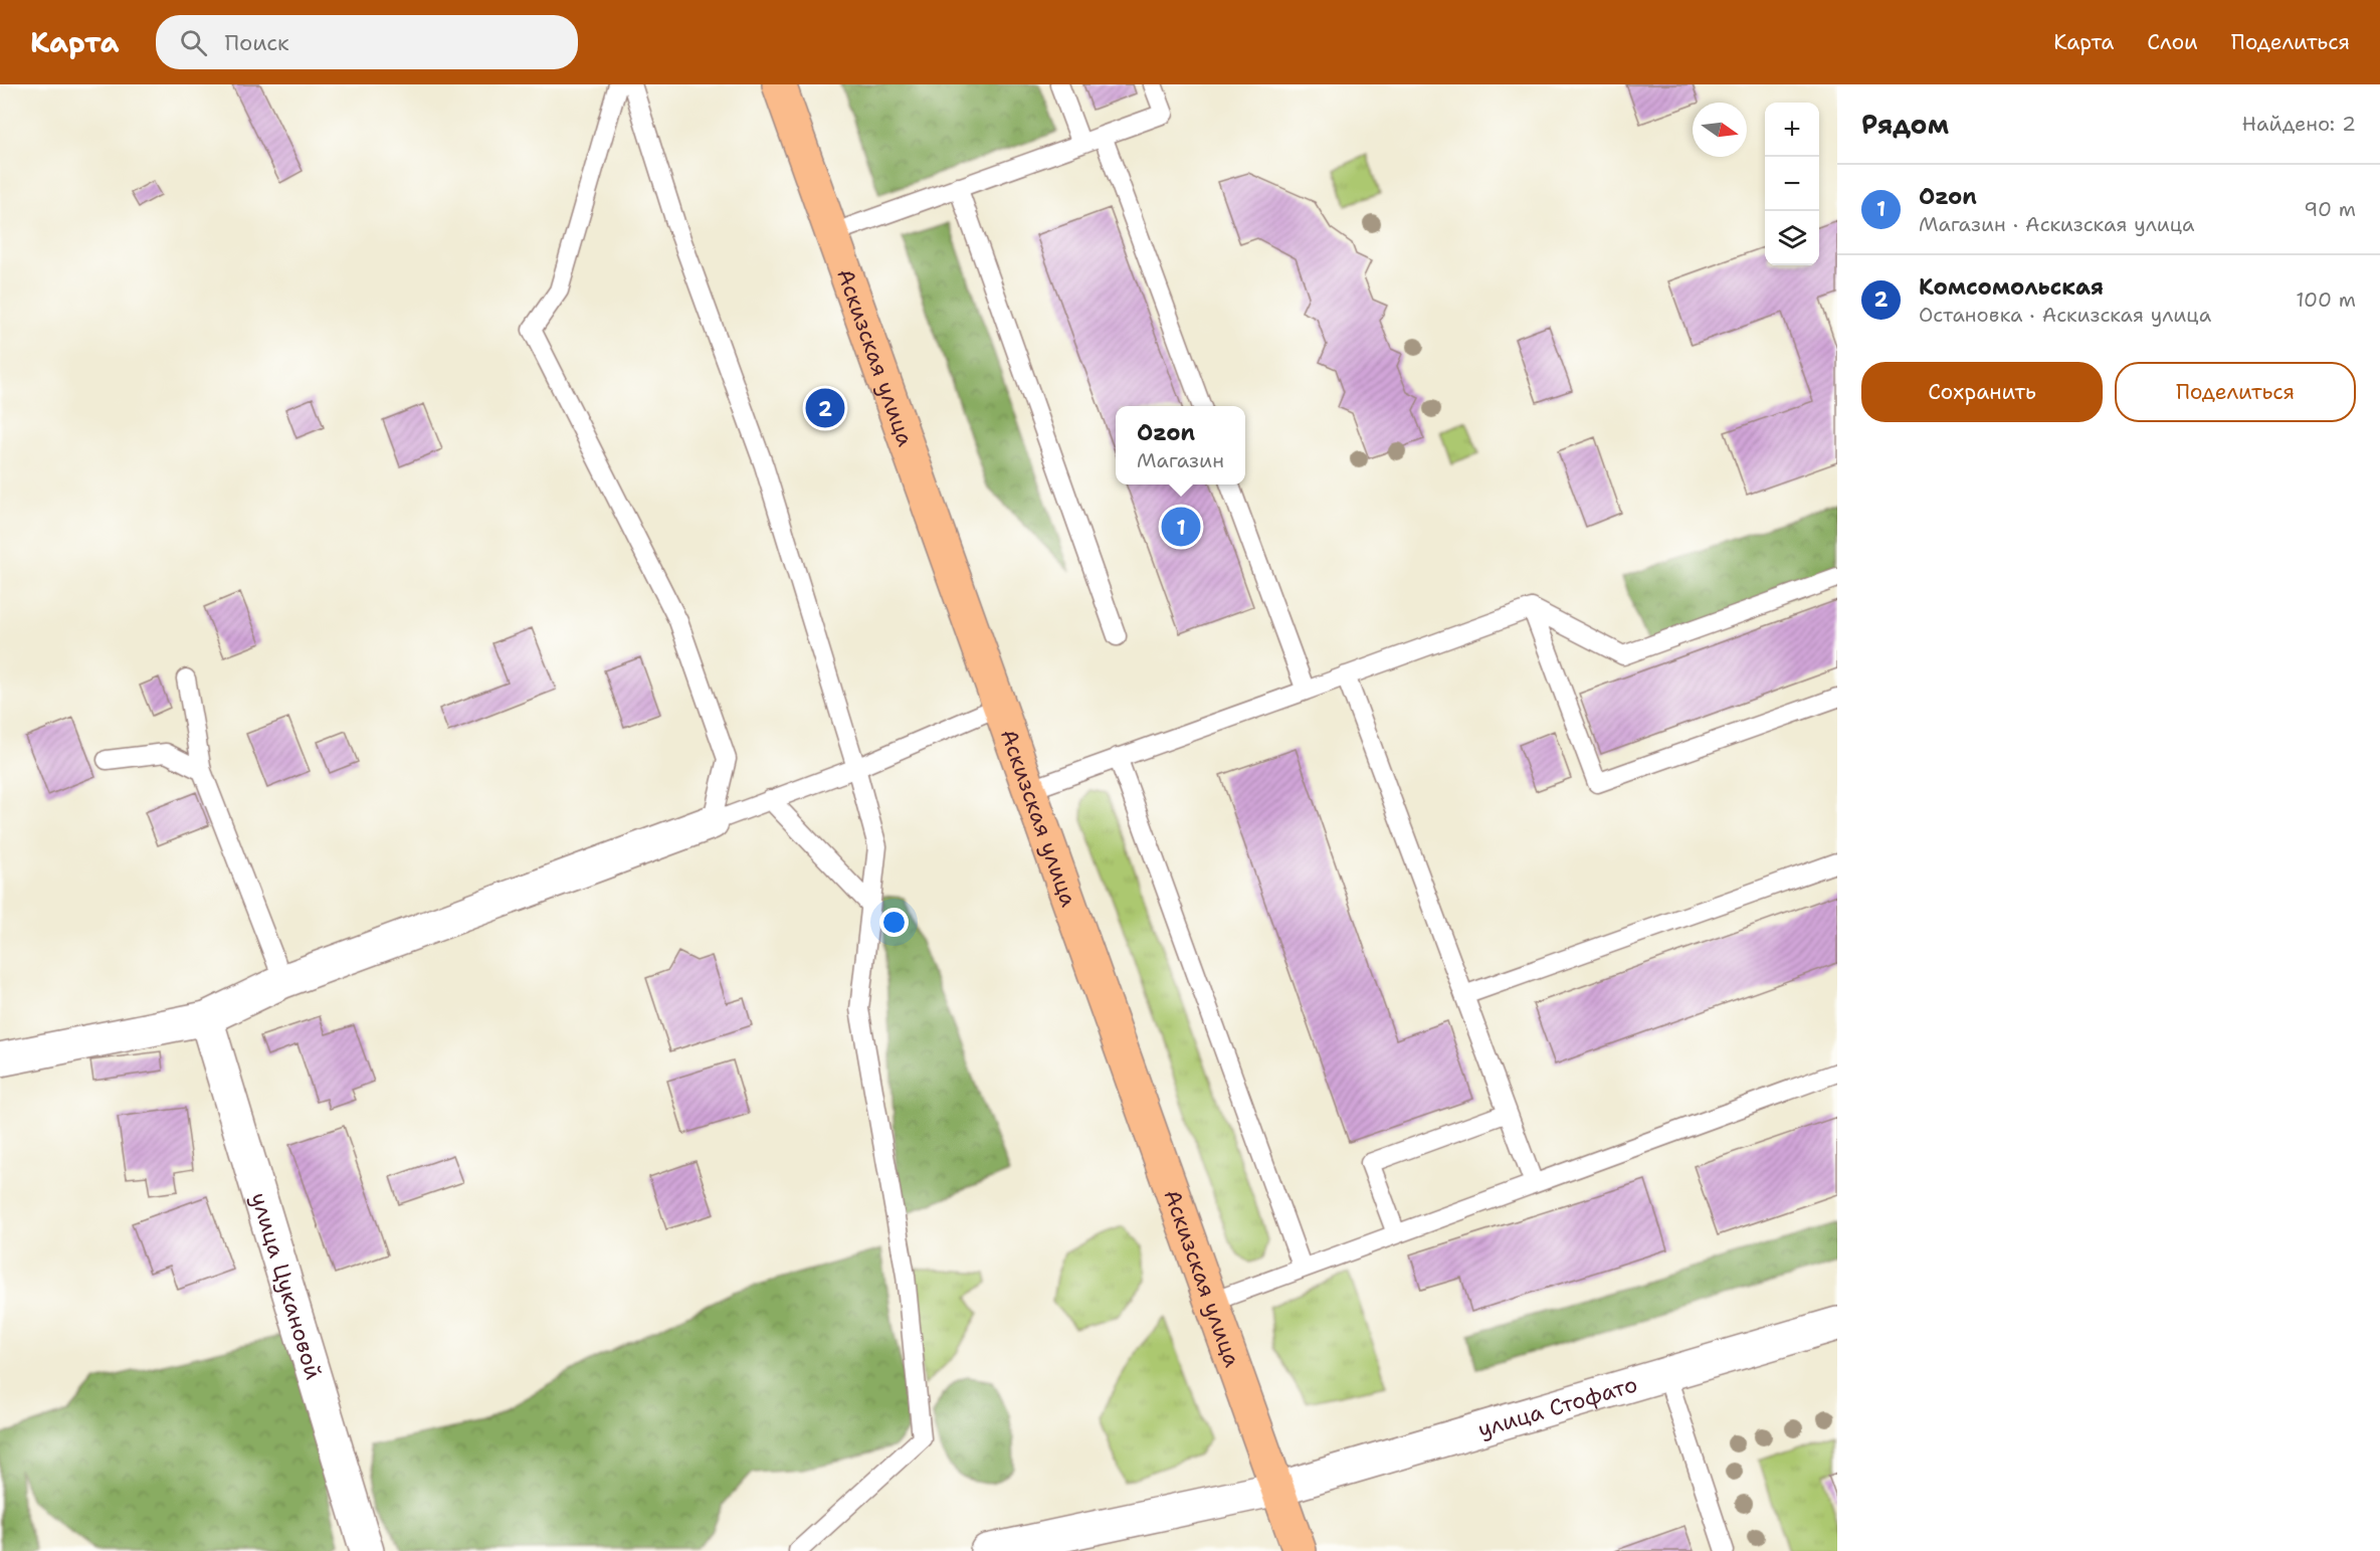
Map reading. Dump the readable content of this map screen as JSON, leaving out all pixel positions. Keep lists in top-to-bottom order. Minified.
{"streets":{"main road":["Аскизская улица"],"street":["улица Цукановой","улица Стофато"]},"crossings":[["Аскизская улица","улица Стофато"]],"north":"right","page":{"header":"Карта","search":"Поиск","nav":["Карта","Слои","Поделиться"],"heading":["Рядом","Найдено: 2"],"map_buttons":["+","−"],"list":[{"mark":"1","name":"Ozon","note":"Магазин · Аскизская улица","value":"90 m"},{"mark":"2","name":"Комсомольская","note":"Остановка · Аскизская улица","value":"100 m"}],"buttons":["Сохранить","Поделиться"],"pins":["2","1"],"popup":["Ozon","Магазин"]}}
